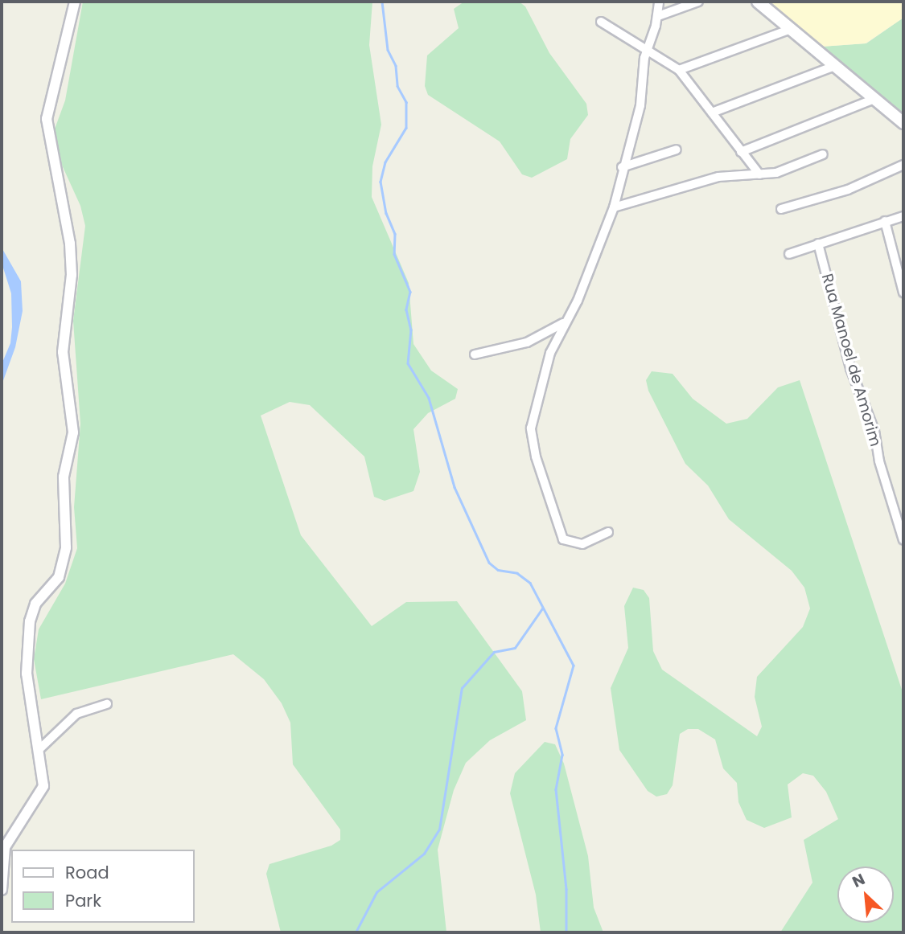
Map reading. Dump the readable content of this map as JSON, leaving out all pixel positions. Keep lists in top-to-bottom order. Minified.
{"streets":{"street":["Rua Manoel de Amorim"]},"legend":["Road","Park"],"north":"top left"}
